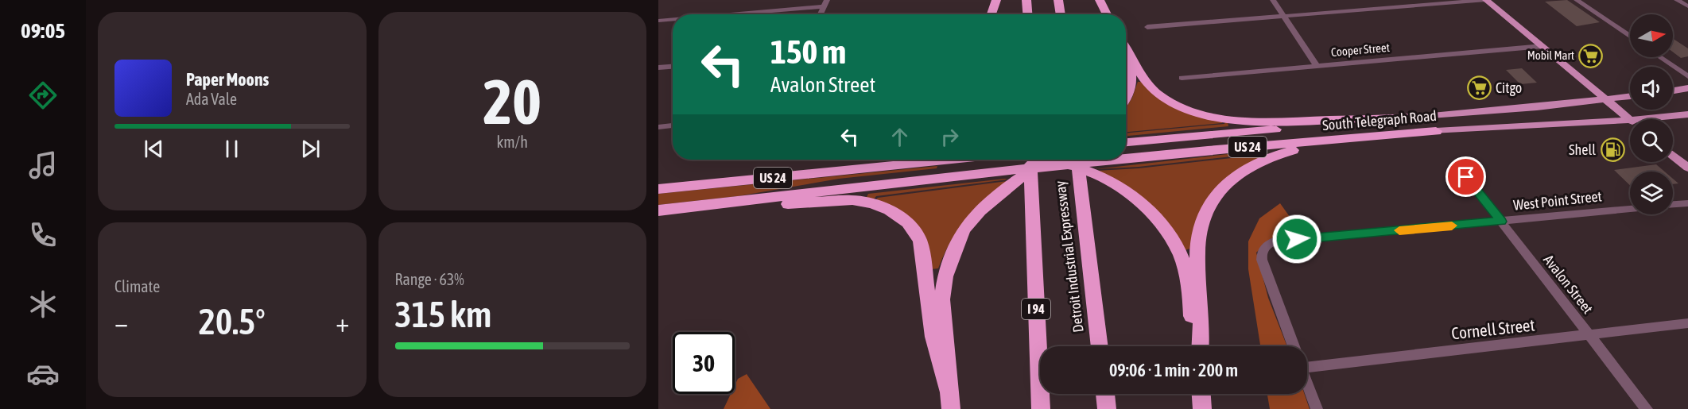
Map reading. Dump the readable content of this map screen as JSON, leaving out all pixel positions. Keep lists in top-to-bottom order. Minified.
{"streets":{"highway":["South Telegraph Road","US 24","Detroit Industrial Expressway","I 94"],"street":["Cooper Street","West Point Street","Avalon Street","Cornell Street"]},"crossings":[["West Point Street","Avalon Street"],["Avalon Street","Cornell Street"]],"places":{"supermarket":["Mobil Mart","Citgo"],"fuel station":["Shell"]},"north":"right","page":{"tabs":"09:05","tile":[["20","km/h"],"Climate",["Range · 63%","315 km"]],"turn":["150 m","Avalon Street"],"song":["Paper Moons","Ada Vale"],"heat":["−","20.5°","+"],"limit":"30","trip":"09:06 · 1 min · 200 m"}}
